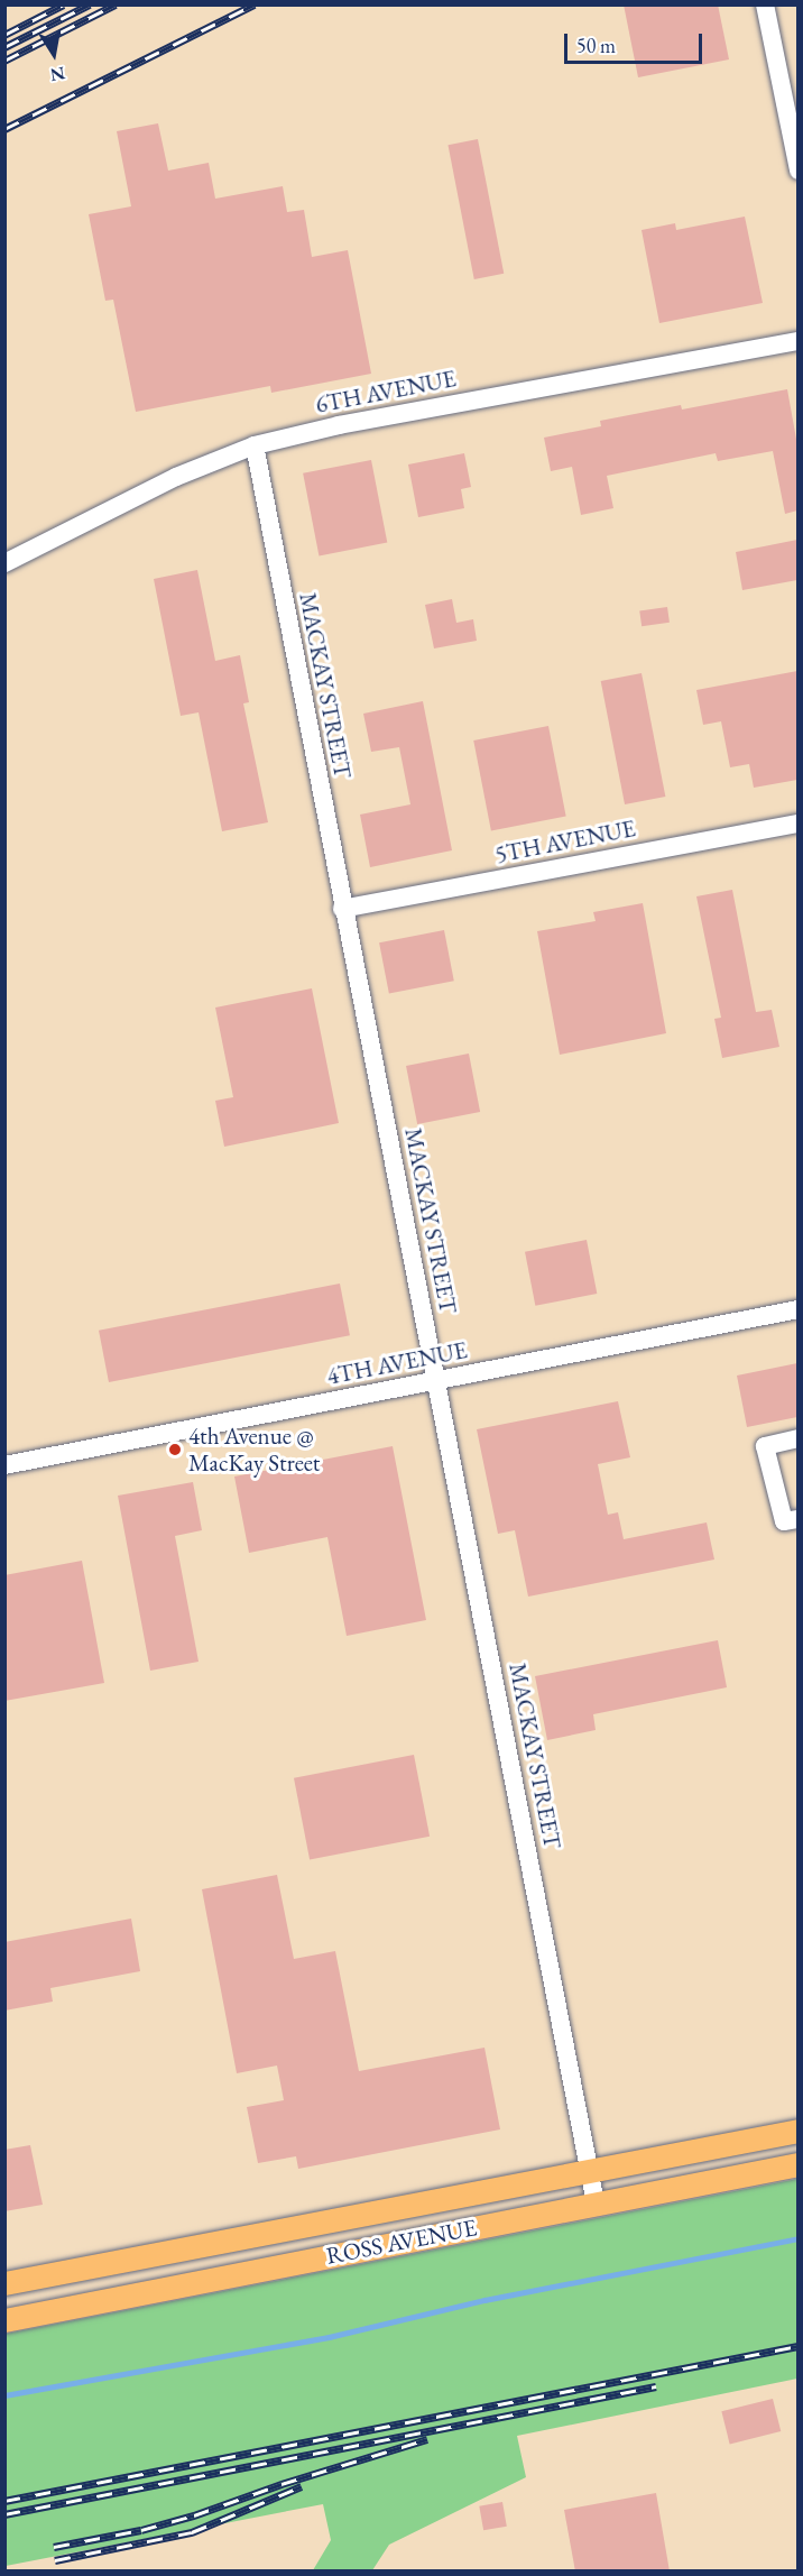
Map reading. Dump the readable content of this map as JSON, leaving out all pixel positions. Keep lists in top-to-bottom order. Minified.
{"streets":{"main road":["ROSS AVENUE"],"street":["6TH AVENUE","MACKAY STREET","5TH AVENUE","4TH AVENUE"]},"crossings":[["6TH AVENUE","MACKAY STREET"],["MACKAY STREET","5TH AVENUE"],["MACKAY STREET","4TH AVENUE"],["MACKAY STREET","ROSS AVENUE"]],"places":["4th Avenue @ MacKay Street"],"scale_bar":"50 m","north":"bottom"}
